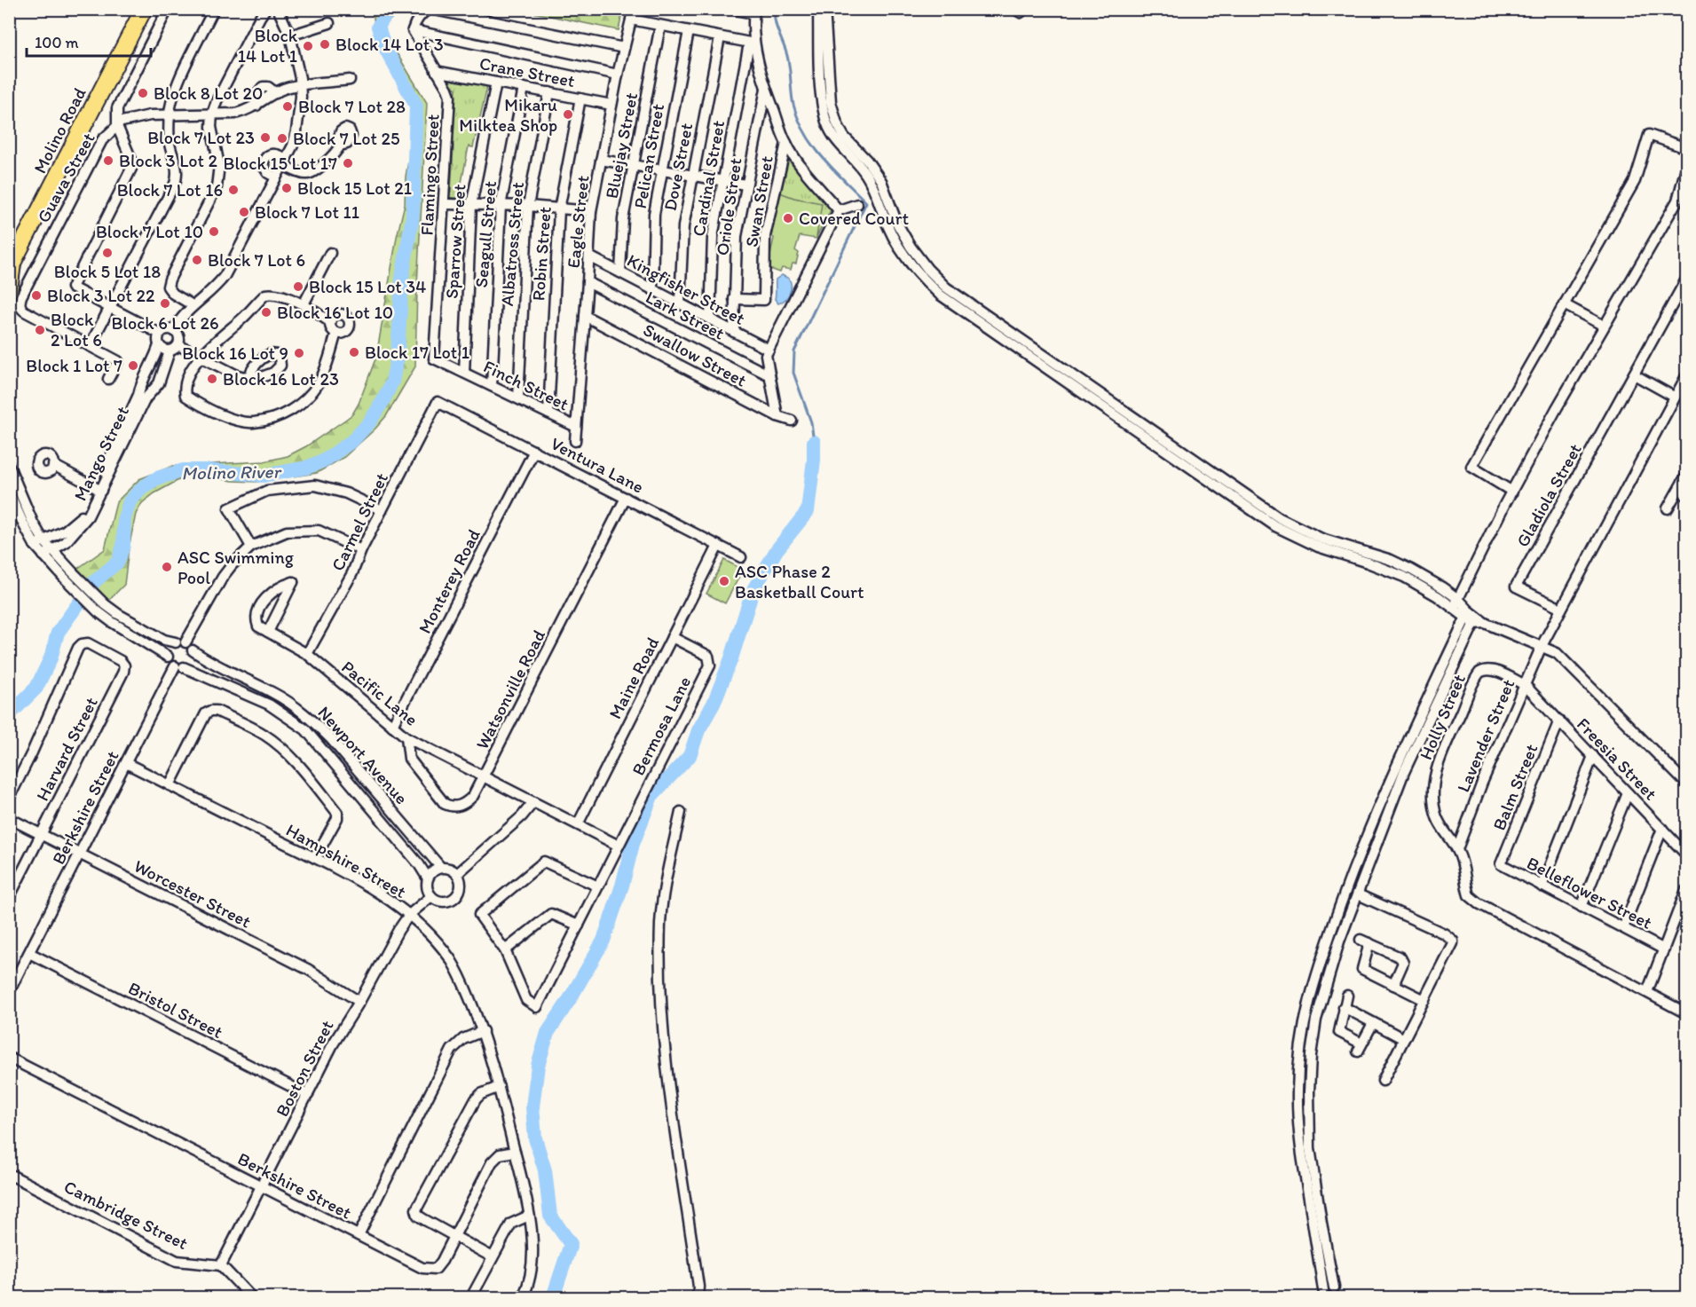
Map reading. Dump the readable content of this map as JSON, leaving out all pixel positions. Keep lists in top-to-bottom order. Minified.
{"streets":{"main road":["Molino Road"],"street":["Crane Street","Bluejay Street","Pelican Street","Dove Street","Flamingo Street","Guava Street","Cardinal Street","Swan Street","Oriole Street","Eagle Street","Seagull Street","Sparrow Street","Albatross Street","Robin Street","Kingfisher Street","Lark Street","Swallow Street","Finch Street","Mango Street","Ventura Lane","Gladiola Street","Carmel Street","Monterey Road","Maine Road","Watsonville Road","Pacific Lane","Holly Street","Bermosa Lane","Lavender Street","Harvard Street","Newport Avenue","Freesia Street","Balm Street","Berkshire Street","Hampshire Street","Belleflower Street","Worcester Street","Bristol Street","Boston Street","Cambridge Street"]},"crossings":[["Crane Street","Flamingo Street"],["Crane Street","Eagle Street"],["Crane Street","Seagull Street"],["Crane Street","Sparrow Street"],["Crane Street","Albatross Street"],["Crane Street","Robin Street"],["Bluejay Street","Kingfisher Street"],["Pelican Street","Kingfisher Street"],["Dove Street","Kingfisher Street"],["Flamingo Street","Finch Street"],["Cardinal Street","Kingfisher Street"],["Swan Street","Oriole Street"],["Oriole Street","Kingfisher Street"],["Eagle Street","Kingfisher Street"],["Eagle Street","Lark Street"],["Eagle Street","Swallow Street"],["Eagle Street","Finch Street"],["Seagull Street","Finch Street"],["Sparrow Street","Finch Street"],["Albatross Street","Finch Street"],["Robin Street","Finch Street"],["Mango Street","Newport Avenue"],["Ventura Lane","Carmel Street"],["Ventura Lane","Monterey Road"],["Ventura Lane","Maine Road"],["Ventura Lane","Watsonville Road"],["Gladiola Street","Lavender Street"],["Carmel Street","Pacific Lane"],["Monterey Road","Pacific Lane"],["Maine Road","Pacific Lane"],["Maine Road","Bermosa Lane"],["Watsonville Road","Pacific Lane"],["Pacific Lane","Bermosa Lane"],["Holly Street","Lavender Street"],["Holly Street","Freesia Street"],["Lavender Street","Freesia Street"],["Harvard Street","Worcester Street"],["Newport Avenue","Berkshire Street"],["Newport Avenue","Boston Street"],["Freesia Street","Balm Street"],["Balm Street","Belleflower Street"],["Berkshire Street","Hampshire Street"],["Berkshire Street","Worcester Street"],["Berkshire Street","Bristol Street"],["Berkshire Street","Boston Street"],["Hampshire Street","Boston Street"],["Worcester Street","Boston Street"],["Bristol Street","Boston Street"],["Boston Street","Cambridge Street"]],"water":["Molino River"],"places":["Block 14 Lot 3","Block 14 Lot 1","Block 8 Lot 20","Block 7 Lot 28","Mikaru Milktea Shop","Block 7 Lot 23","Block 7 Lot 25","Block 3 Lot 2","Block 15 Lot 17","Block 15 Lot 21","Block 7 Lot 16","Block 7 Lot 11","Covered Court","Block 7 Lot 10","Block 5 Lot 18","Block 7 Lot 6","Block 15 Lot 34","Block 3 Lot 22","Block 6 Lot 26","Block 16 Lot 10","Block 2 Lot 6","Block 17 Lot 1","Block 16 Lot 9","Block 1 Lot 7","Block 16 Lot 23","ASC Swimming Pool","ASC Phase 2 Basketball Court"],"scale_bar":"100 m"}
